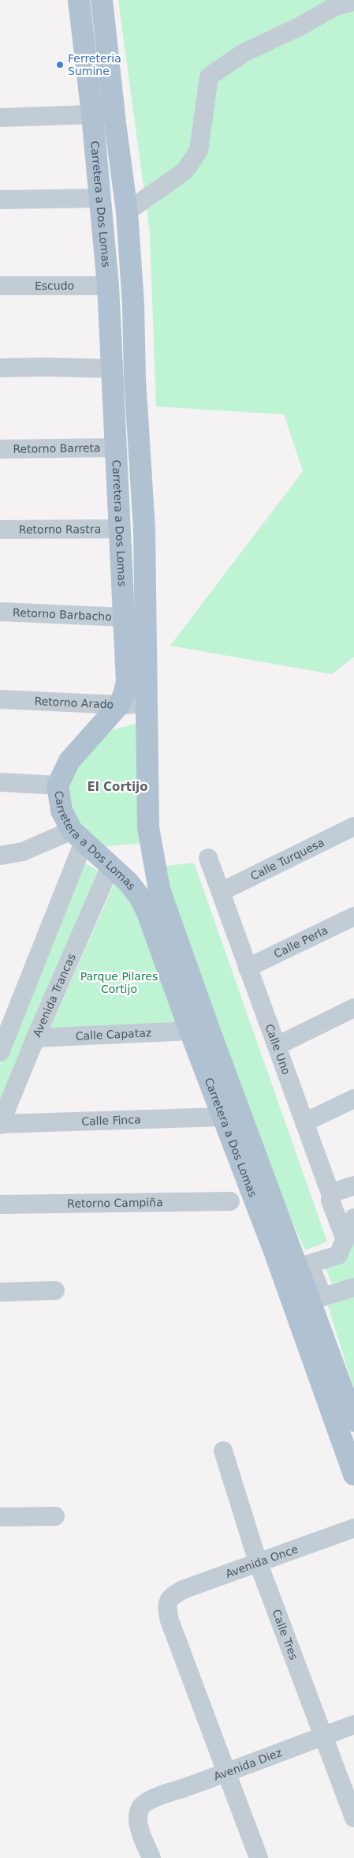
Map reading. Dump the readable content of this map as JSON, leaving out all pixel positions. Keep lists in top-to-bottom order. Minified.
{"streets":{"main road":["Carretera a Dos Lomas"],"street":["Escudo","Retorno Barreta","Retorno Rastra","Retorno Barbacho","Retorno Arado","Calle Turquesa","Calle Perla","Avenida Trancas","Calle Capataz","Calle Uno","Calle Finca","Retorno Campiña","Avenida Once","Calle Tres","Avenida Diez"]},"crossings":[["Carretera a Dos Lomas","Escudo"],["Carretera a Dos Lomas","Retorno Barreta"],["Carretera a Dos Lomas","Retorno Rastra"],["Carretera a Dos Lomas","Retorno Barbacho"],["Carretera a Dos Lomas","Retorno Arado"],["Carretera a Dos Lomas","Avenida Trancas"],["Carretera a Dos Lomas","Calle Capataz"],["Carretera a Dos Lomas","Calle Finca"],["Calle Turquesa","Calle Uno"],["Calle Perla","Calle Uno"],["Avenida Trancas","Calle Capataz"],["Avenida Trancas","Calle Finca"],["Avenida Once","Calle Tres"],["Avenida Once","Avenida Diez"],["Calle Tres","Avenida Diez"]],"districts":["El Cortijo"],"parks":["Parque Pilares Cortijo"],"places":["Ferreteria Sumine"]}
